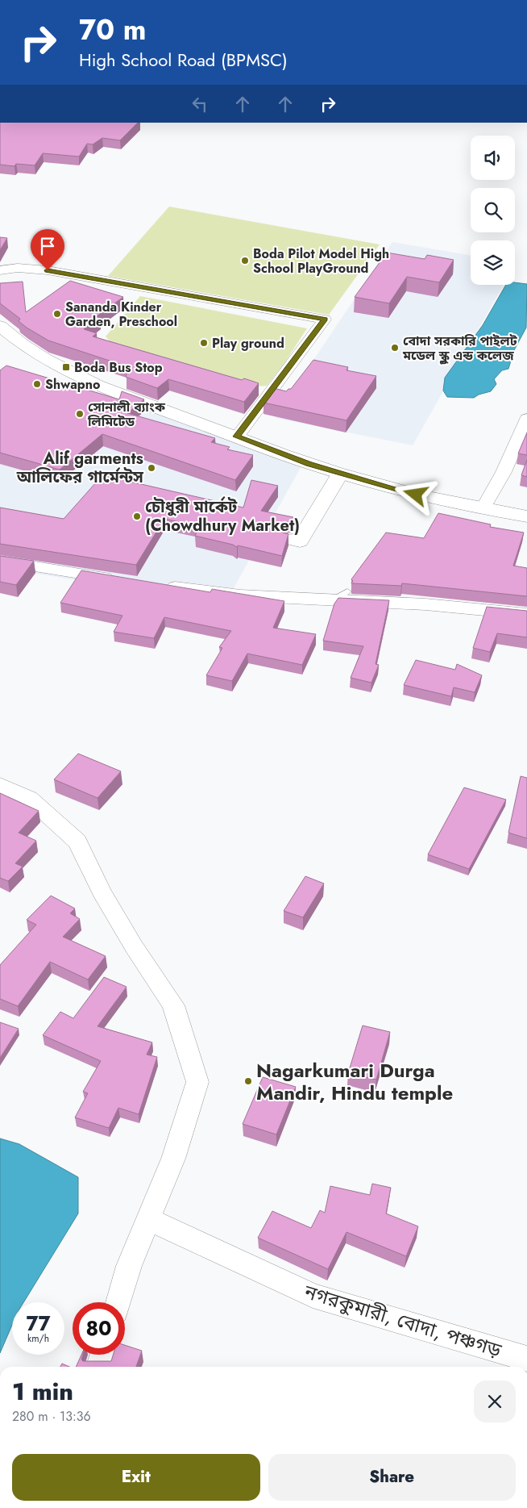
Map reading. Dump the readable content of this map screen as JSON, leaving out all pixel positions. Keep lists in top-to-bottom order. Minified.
{"streets":{"street":["নগরকুমারী, বোদা, পঞ্চগড়"]},"places":{"other":["Boda Pilot Model High School PlayGround","Sananda Kinder Garden, Preschool","Play ground","বোদা সরকারি পাইলট মডেল স্কুল এন্ড কলেজ","Shwapno","সোনালী ব্যাংক লিমিটেড","Alif garments আলিফের গার্মেন্টস","চৌধুরী মার্কেট (Chowdhury Market)","Nagarkumari Durga Mandir, Hindu temple"],"transit":["Boda Bus Stop"]},"page":{"turn":["70 m","High School Road (BPMSC)"],"speed":"77 km/h","limit":"80","heading":["1 min","280 m · 13:36"],"buttons":["Exit","Share"]}}
